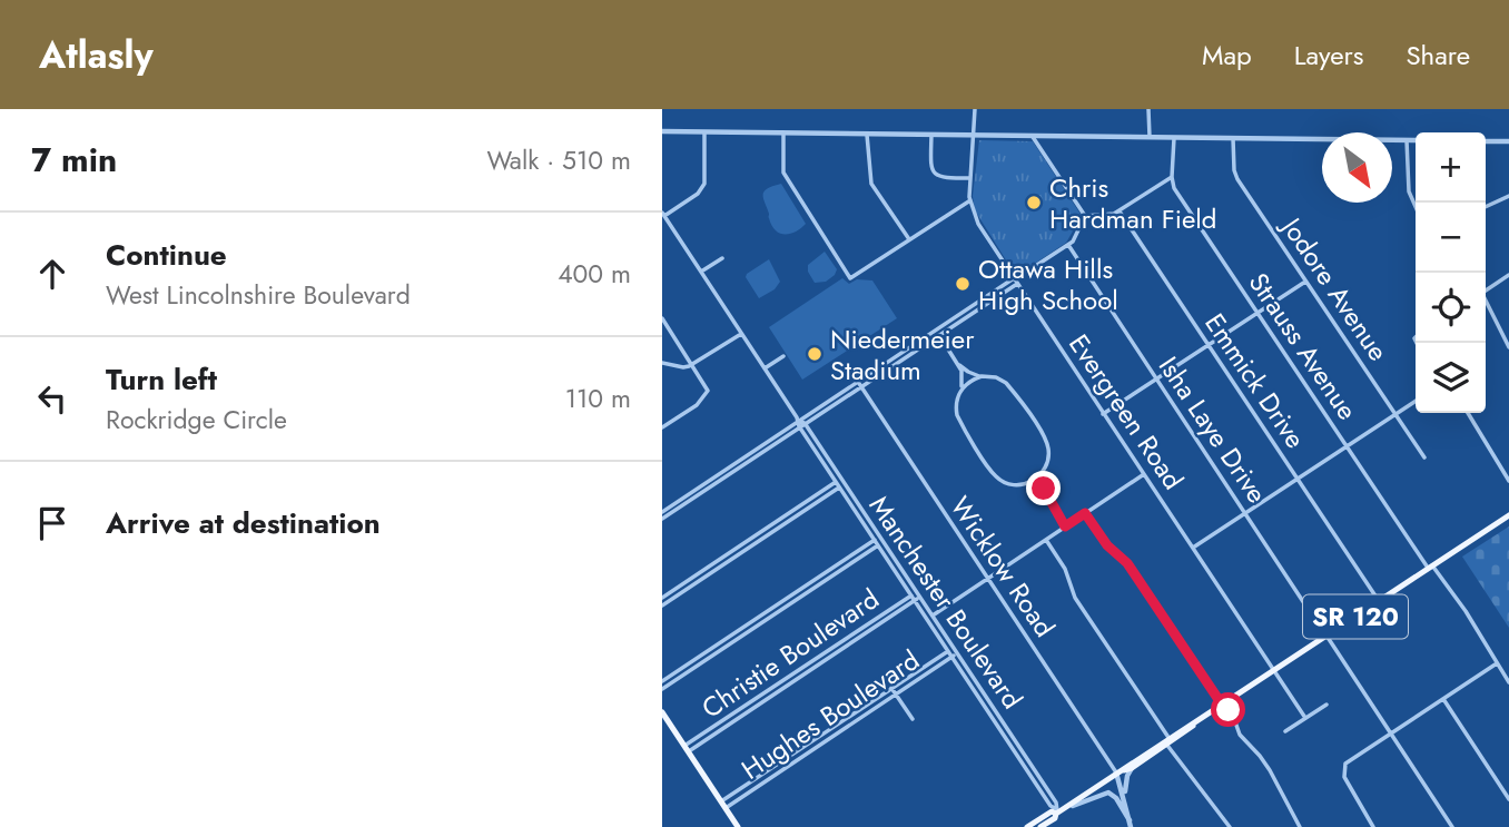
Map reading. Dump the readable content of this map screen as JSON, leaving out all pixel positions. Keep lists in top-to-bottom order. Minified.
{"streets":{"main road":["SR 120"],"street":["Jodore Avenue","Strauss Avenue","Emmick Drive","Evergreen Road","Isha Laye Drive","Wicklow Road","Manchester Boulevard","Christie Boulevard","Hughes Boulevard"]},"crossings":[["Strauss Avenue","SR 120"],["Emmick Drive","SR 120"],["Evergreen Road","SR 120"],["Isha Laye Drive","SR 120"],["Wicklow Road","SR 120"],["Manchester Boulevard","SR 120"],["Manchester Boulevard","Christie Boulevard"],["Manchester Boulevard","Hughes Boulevard"]],"places":["Chris Hardman Field","Ottawa Hills High School","Niedermeier Stadium"],"north":"bottom right","page":{"header":"Atlasly","nav":["Map","Layers","Share"],"heading":["7 min","Walk · 510 m"],"map_buttons":["+","−"],"list":[["Continue","West Lincolnshire Boulevard","400 m"],["Turn left","Rockridge Circle","110 m"],"Arrive at destination"]}}
